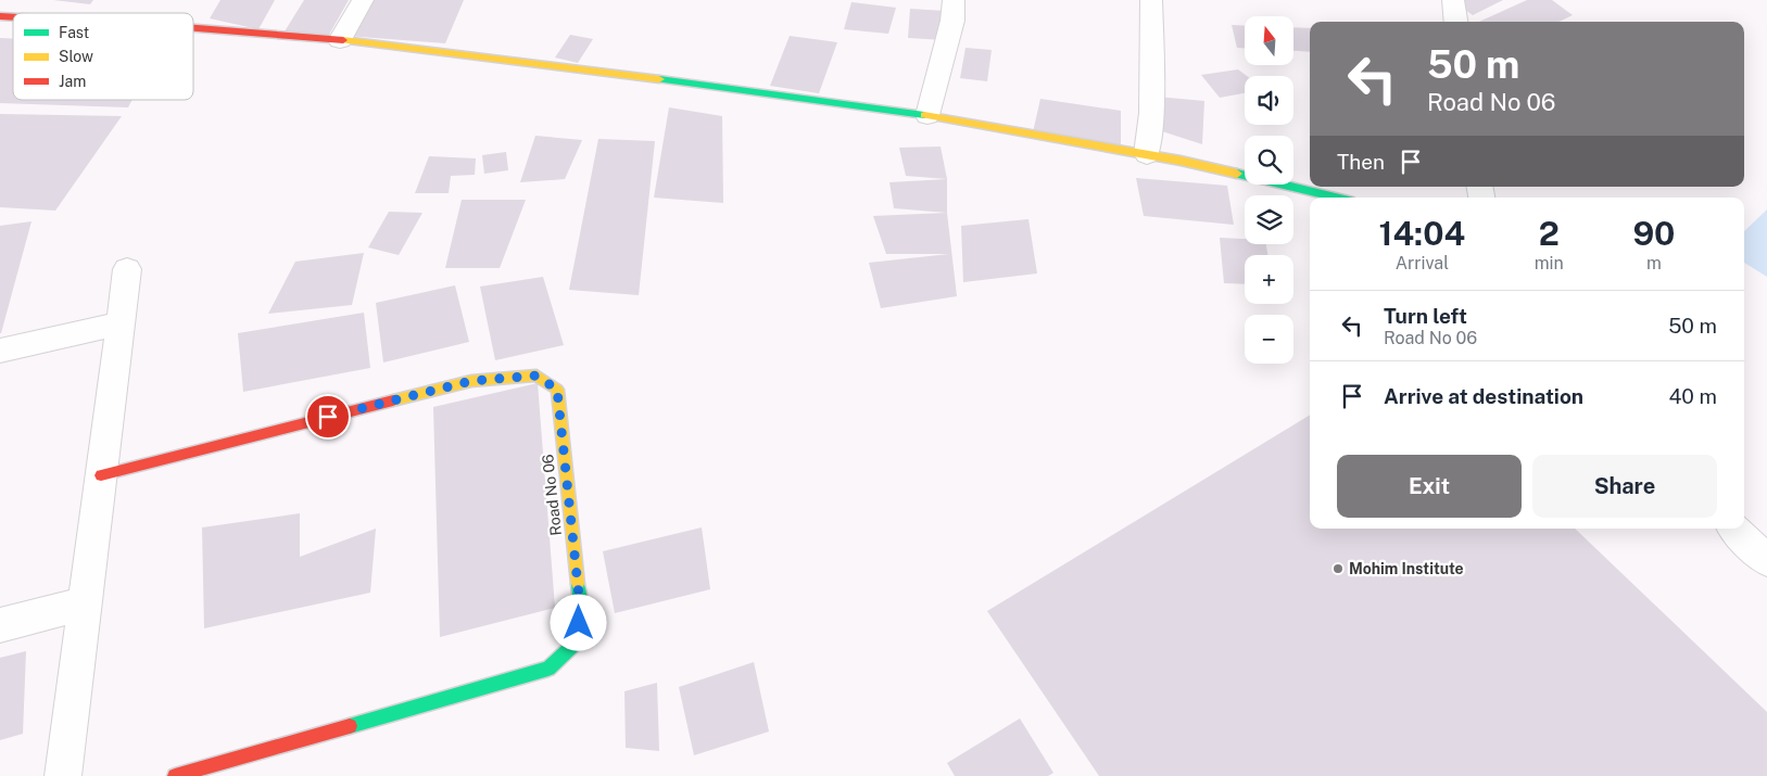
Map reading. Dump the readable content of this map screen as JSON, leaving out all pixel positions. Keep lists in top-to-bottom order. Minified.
{"streets":{"street":["Road No 06"]},"places":["Mohim Institute"],"legend":["Fast","Slow","Jam"],"north":"top","page":{"map_buttons":["+","−"],"turn":["50 m","Road No 06"],"then":"Then","eta":["14:04","Arrival","2","min","90","m"],"list":[{"name":"Turn left","note":"Road No 06","value":"50 m"},{"name":"Arrive at destination","value":"40 m"}],"buttons":["Exit","Share"]}}
